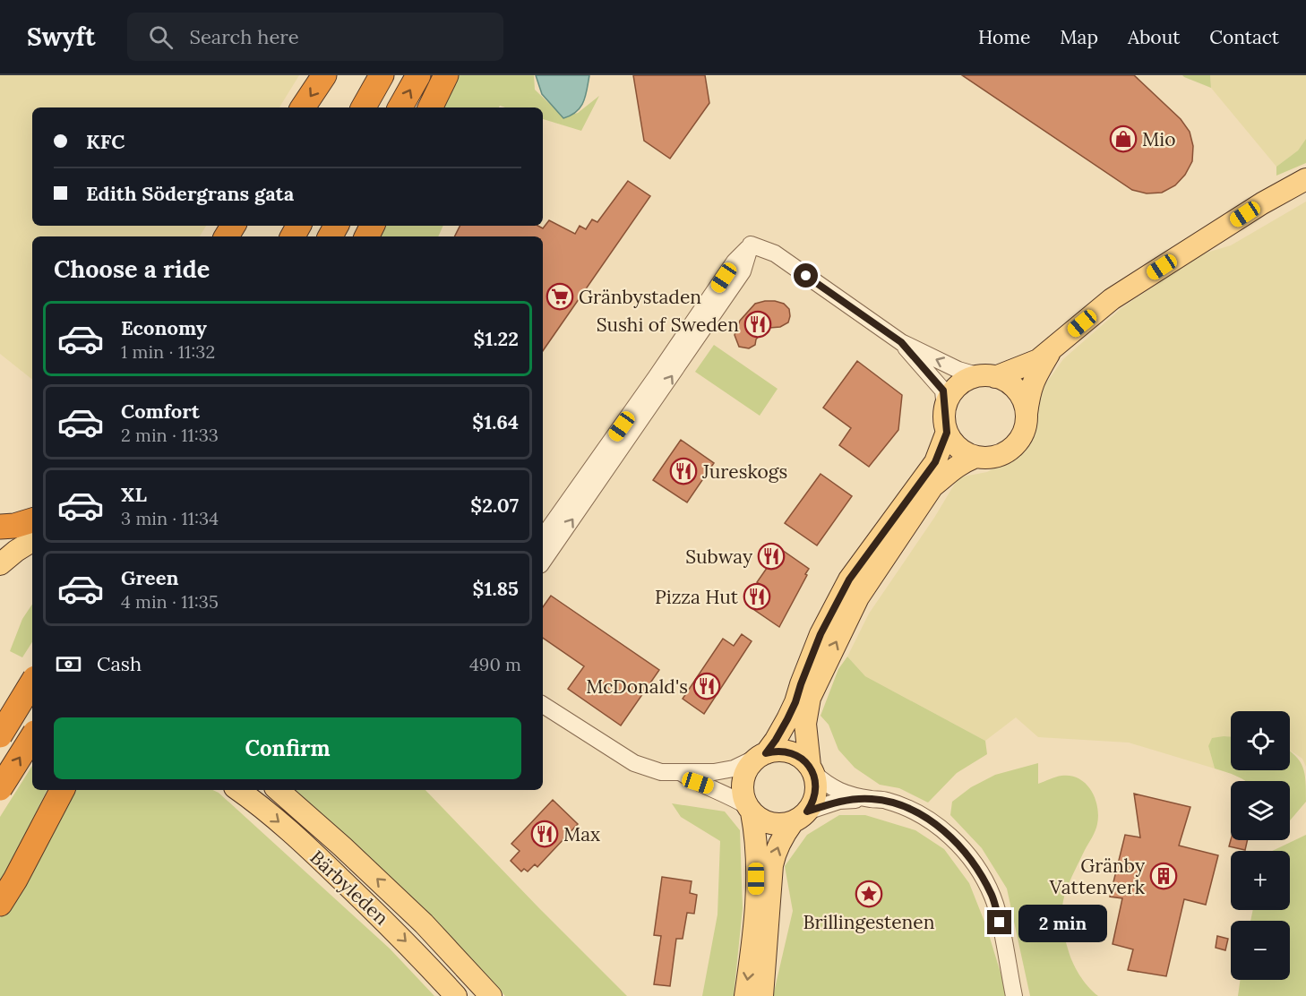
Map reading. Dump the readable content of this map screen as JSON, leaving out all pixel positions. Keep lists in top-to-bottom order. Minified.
{"streets":{"main road":["Bärbyleden"]},"places":{"shop":["Mio"],"supermarket":["Gränbystaden"],"restaurant":["Sushi of Sweden","Jureskogs","Subway","Pizza Hut","McDonald's","Max"],"building":["Gränby Vattenverk"],"place":["Brillingestenen"]},"page":{"header":"Swyft","search":"Search here","nav":["Home","Map","About","Contact"],"banner":["KFC","Edith Södergrans gata"],"heading":"Choose a ride","list":[{"name":"Economy","note":"1 min · 11:32","value":"$1.22"},{"name":"Comfort","note":"2 min · 11:33","value":"$1.64"},{"name":"XL","note":"3 min · 11:34","value":"$2.07"},{"name":"Green","note":"4 min · 11:35","value":"$1.85"}],"pay":["Cash","490 m"],"buttons":"Confirm","map_buttons":["+","−"],"bubble":"2 min"}}
